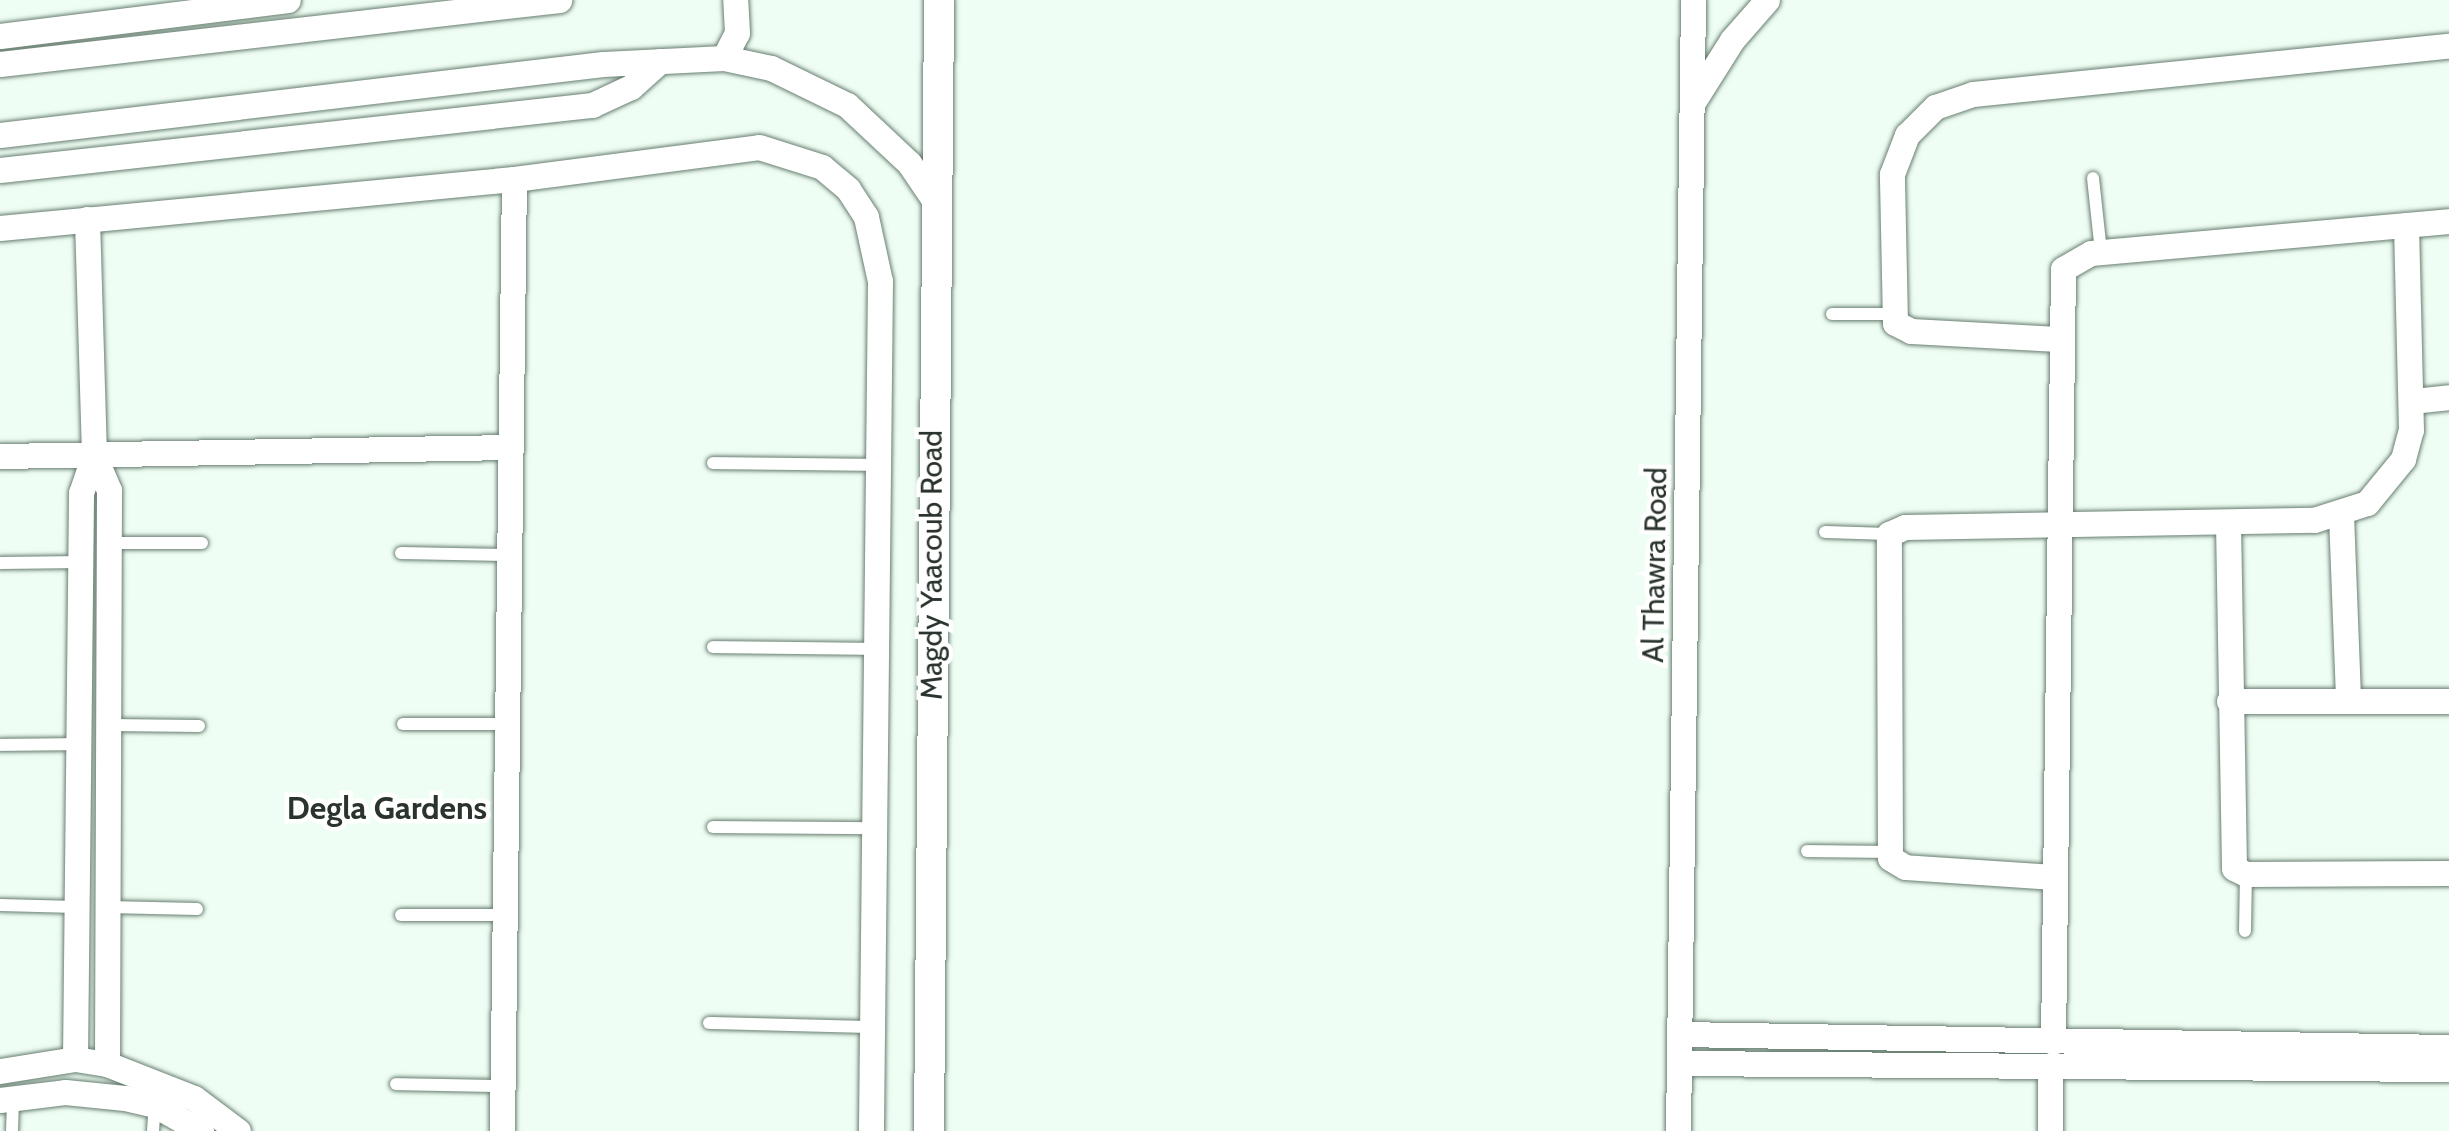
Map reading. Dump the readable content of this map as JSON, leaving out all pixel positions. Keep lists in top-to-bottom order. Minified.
{"streets":{"street":["Magdy Yaacoub Road","Al Thawra Road"]},"districts":["Degla Gardens"]}
